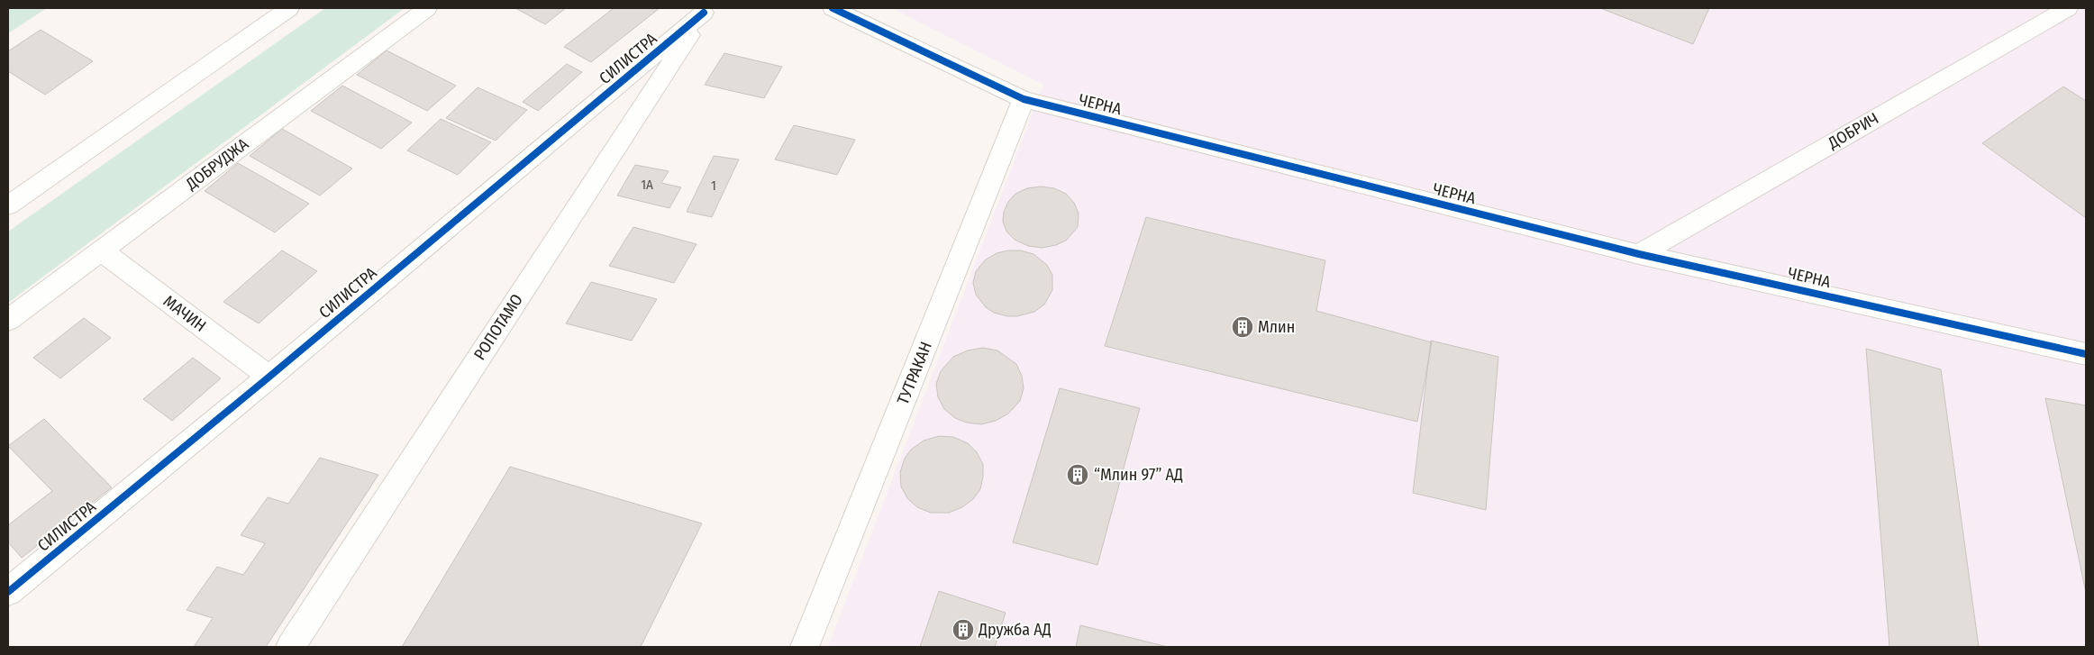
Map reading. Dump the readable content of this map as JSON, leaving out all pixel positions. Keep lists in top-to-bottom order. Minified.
{"streets":{"street":["СИЛИСТРА","ЧЕРНА","ДОБРИЧ","ДОБРУДЖА","МАЧИН","РОПОТАМО","ТУТРАКАН"]},"crossings":[["СИЛИСТРА","МАЧИН"],["СИЛИСТРА","РОПОТАМО"],["ЧЕРНА","ДОБРИЧ"],["ЧЕРНА","ТУТРАКАН"],["ДОБРУДЖА","МАЧИН"]],"places":{"building":["Млин","“Млин 97” АД","Дружба АД"]},"house_numbers":["1А","1"]}
